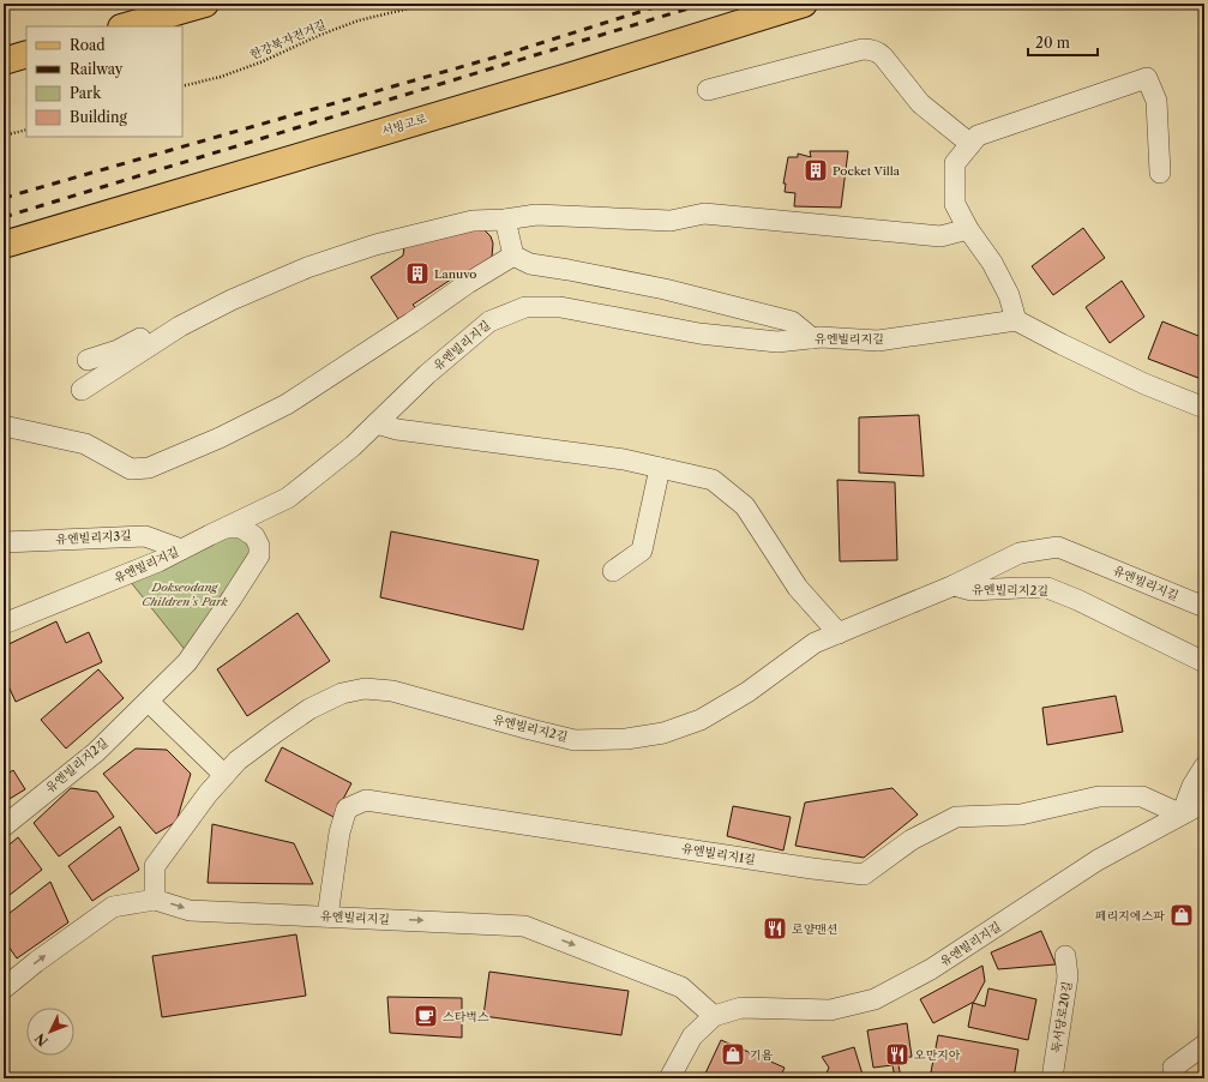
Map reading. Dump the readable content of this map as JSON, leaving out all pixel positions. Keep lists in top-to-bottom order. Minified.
{"streets":{"main road":["서빙고로"],"street":["유엔빌리지길","유엔빌리지3길","유엔빌리지2길","유엔빌리지1길","독서당로20길"],"path":["한강북자전거길"]},"crossings":[["유엔빌리지길","유엔빌리지3길"],["유엔빌리지길","유엔빌리지2길"],["유엔빌리지길","유엔빌리지1길"]],"parks":["Dokseodang Children’s Park"],"places":{"building":["Pocket Villa","Lanuvo"],"shop":["페리지에스파","기욤"],"restaurant":["로얄맨션","오만지아"],"cafe":["스타벅스"]},"legend":["Road","Railway","Park","Building"],"scale_bar":"20 m","north":"bottom left"}
